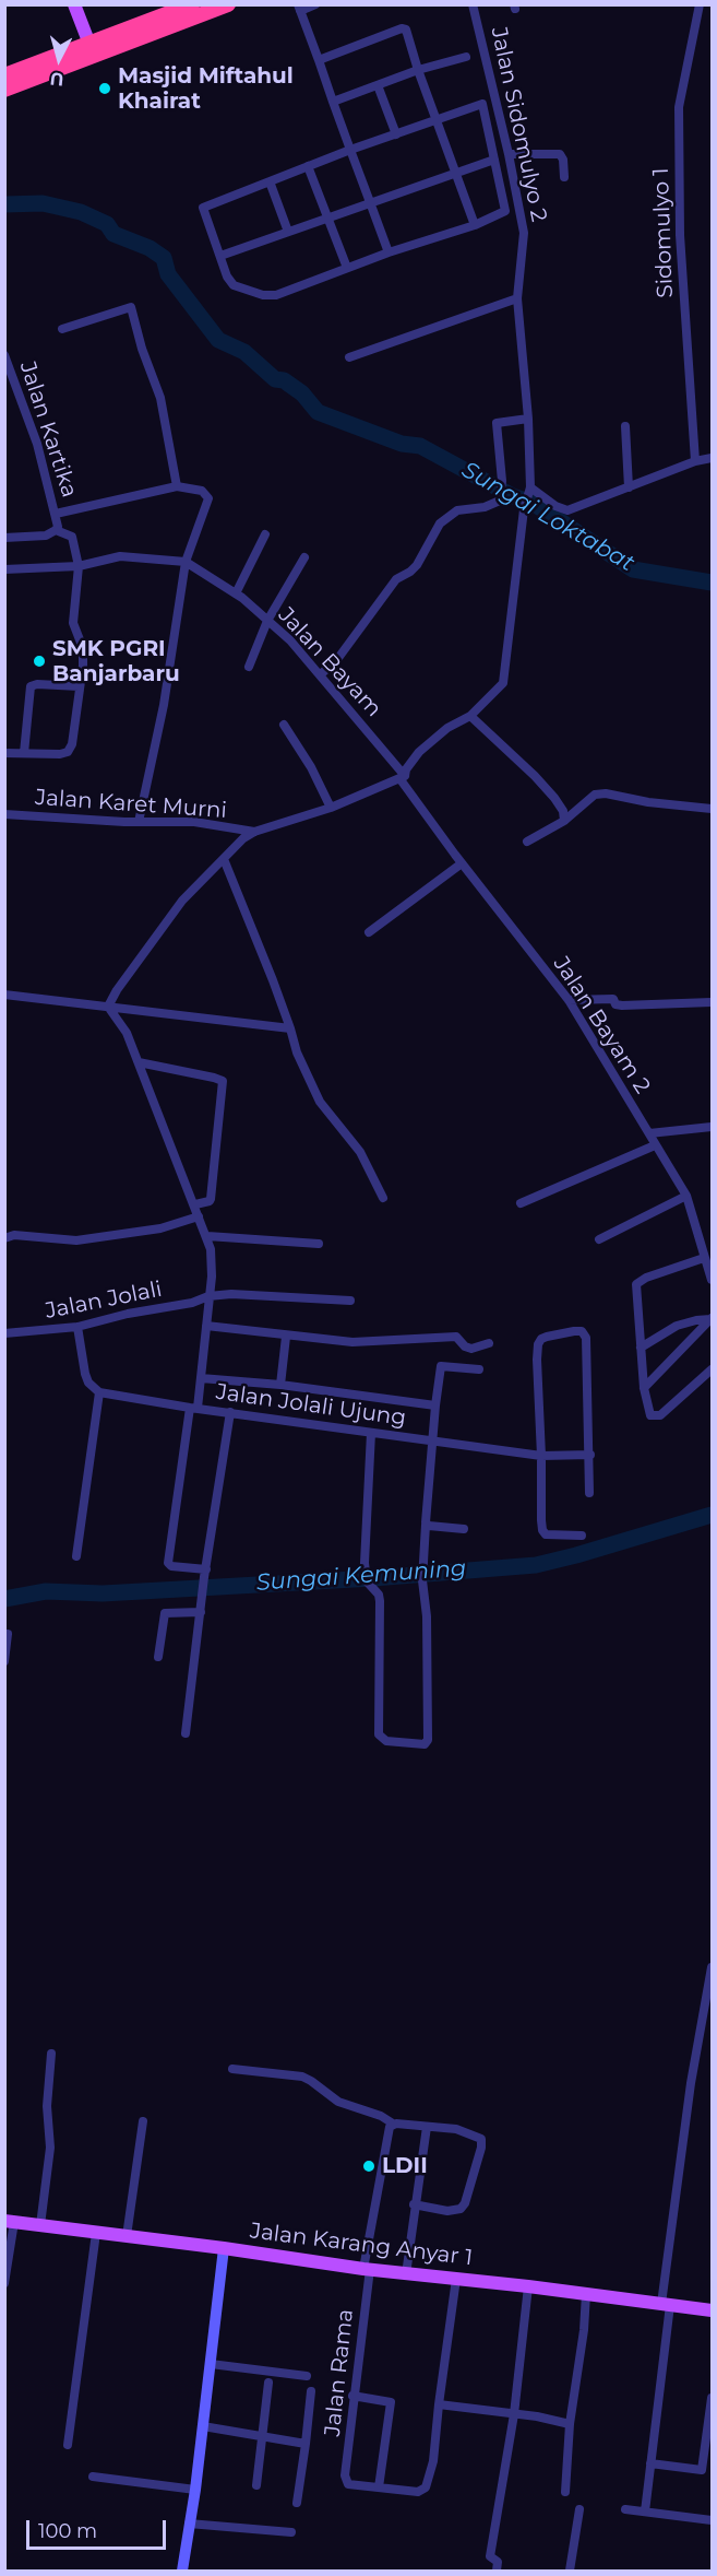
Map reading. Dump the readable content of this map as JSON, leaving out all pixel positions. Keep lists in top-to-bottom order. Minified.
{"streets":{"main road":["Jalan Karang Anyar 1"],"street":["Jalan Sidomulyo 2","Sidomulyo 1","Jalan Kartika","Jalan Bayam","Jalan Karet Murni","Jalan Bayam 2","Jalan Jolali","Jalan Jolali Ujung","Jalan Rama"]},"crossings":[["Jalan Sidomulyo 2","Jalan Bayam"],["Jalan Sidomulyo 2","Jalan Bayam 2"],["Jalan Kartika","Jalan Bayam"],["Jalan Bayam","Jalan Bayam 2"],["Jalan Karang Anyar 1","Jalan Rama"]],"water":["Sungai Loktabat","Sungai Kemuning"],"places":["Masjid Miftahul Khairat","SMK PGRI Banjarbaru","LDII"],"scale_bar":"100 m","north":"bottom"}
